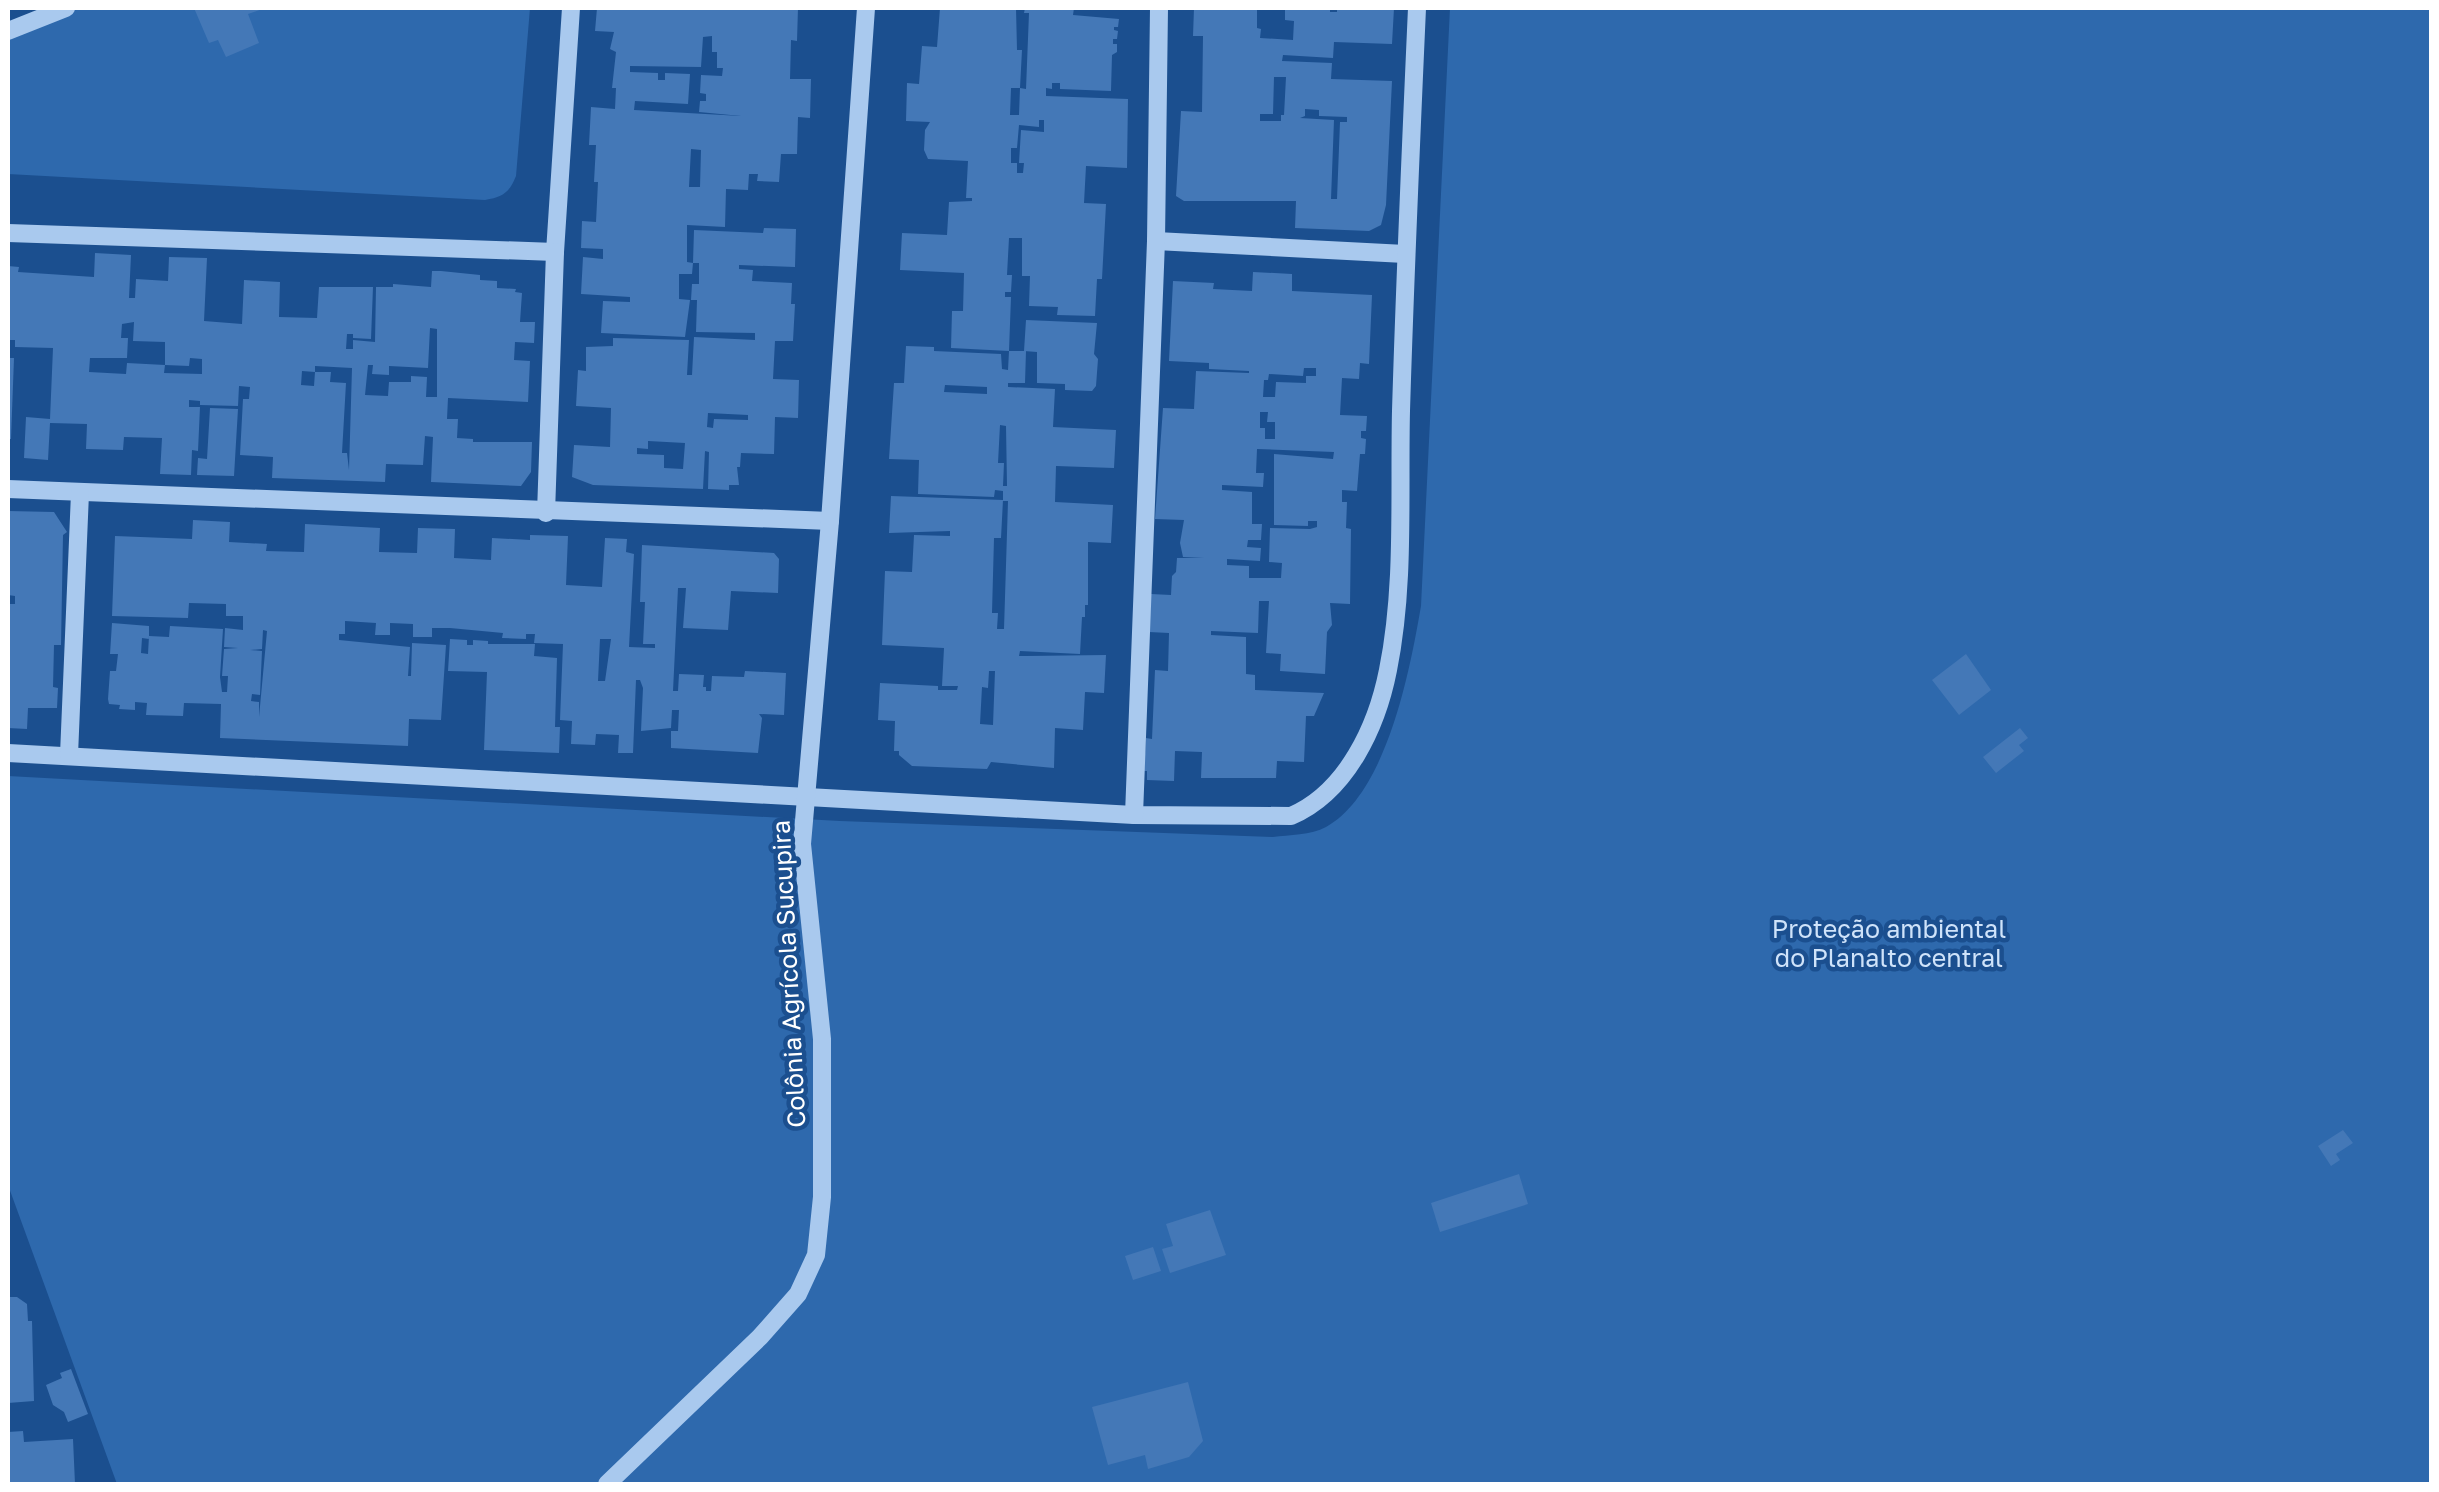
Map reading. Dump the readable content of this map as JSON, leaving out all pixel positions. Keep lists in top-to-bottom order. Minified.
{"streets":{"street":["Colônia Agrícola Sucupira"]},"parks":["Proteção ambiental do Planalto central"]}
